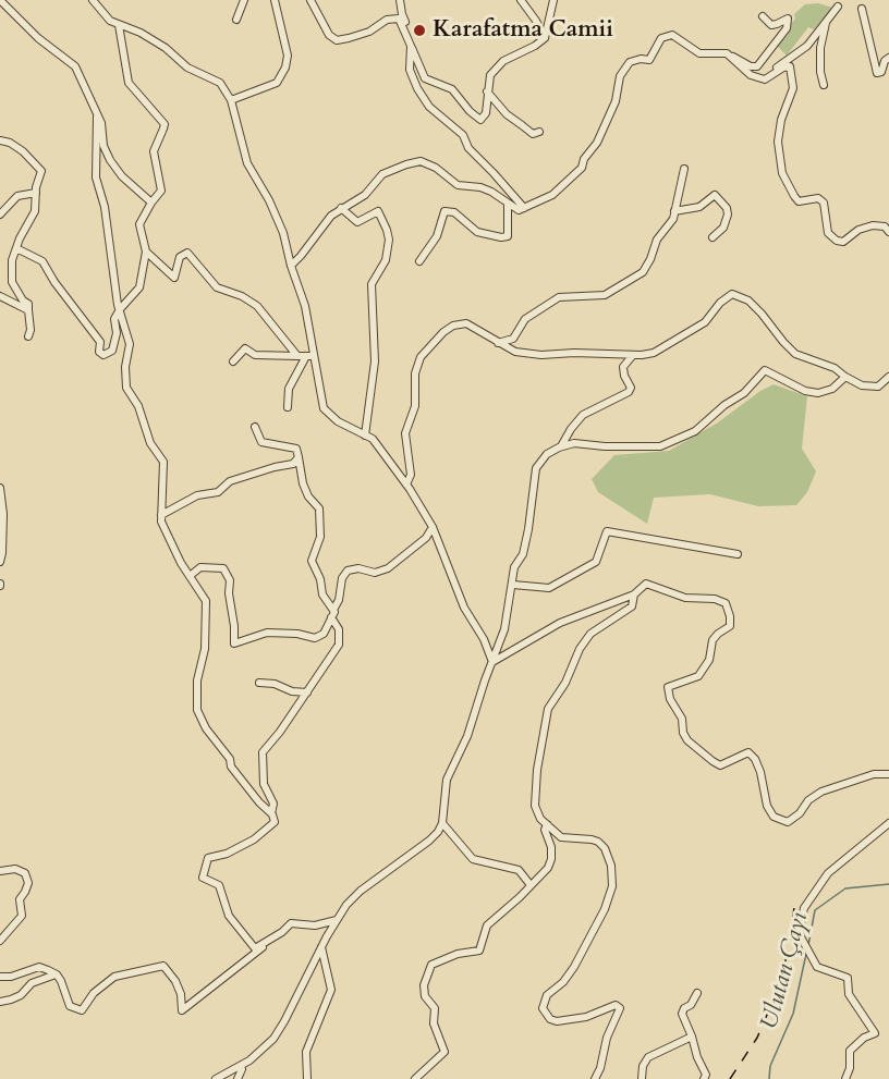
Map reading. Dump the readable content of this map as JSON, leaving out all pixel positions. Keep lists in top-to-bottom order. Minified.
{"water":["Ulutan Çayı"],"places":["Karafatma Camii"]}
